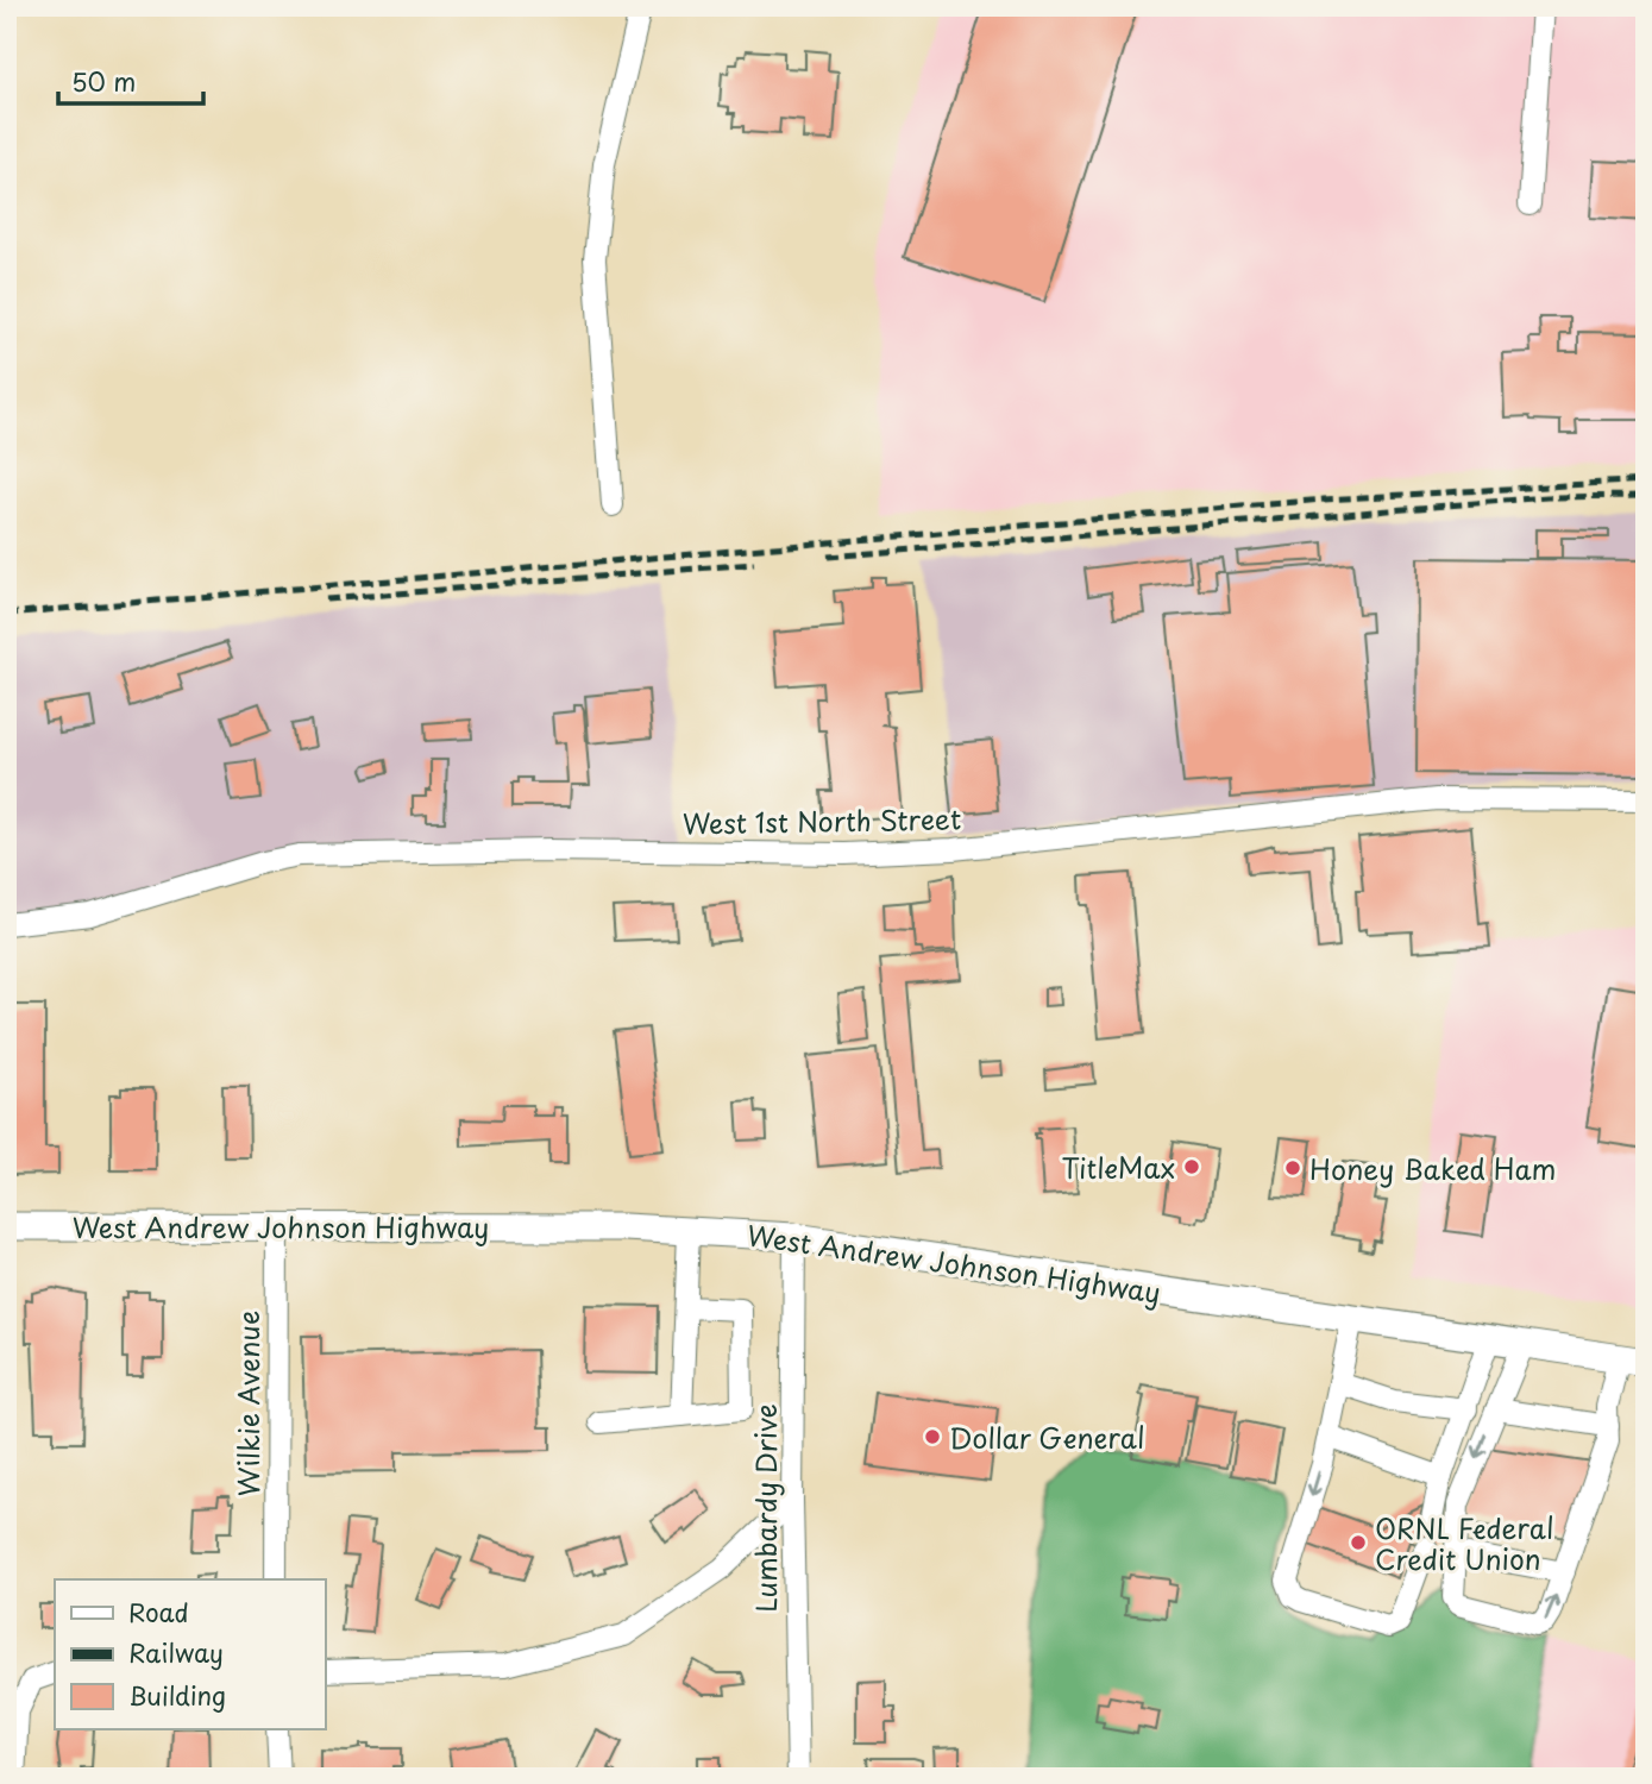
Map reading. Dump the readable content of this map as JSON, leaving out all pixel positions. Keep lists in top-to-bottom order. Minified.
{"streets":{"main road":["West Andrew Johnson Highway"],"street":["West 1st North Street","Wilkie Avenue","Lumbardy Drive"]},"crossings":[["West Andrew Johnson Highway","Wilkie Avenue"],["West Andrew Johnson Highway","Lumbardy Drive"]],"places":["TitleMax","Honey Baked Ham","Dollar General","ORNL Federal Credit Union"],"legend":["Road","Railway","Building"],"scale_bar":"50 m"}
